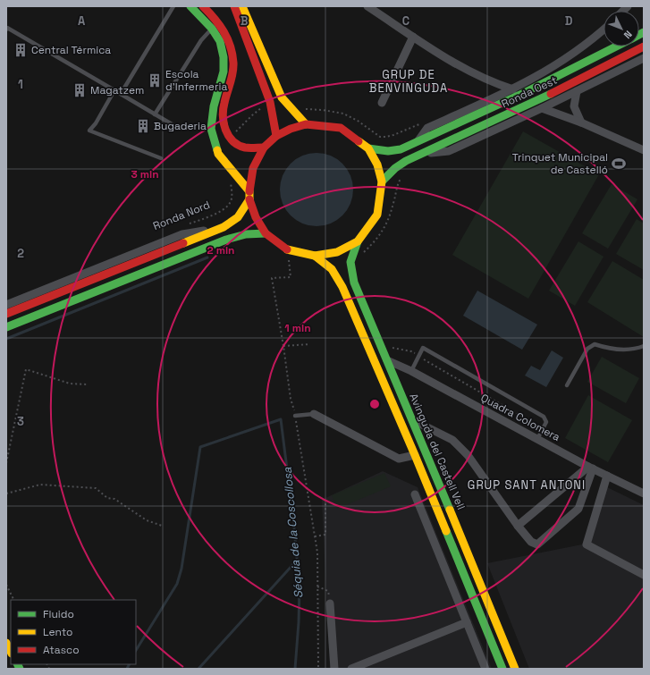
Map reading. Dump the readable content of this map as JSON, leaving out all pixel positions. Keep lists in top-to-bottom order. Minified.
{"streets":{"main road":["Ronda Oest","Ronda Nord","Avinguda del Castell Vell"],"street":["Quadra Colomera"]},"crossings":[["Quadra Colomera","Avinguda del Castell Vell"]],"districts":["GRUP DE BENVINGUDA","GRUP SANT ANTONI"],"water":["Séquia de la Coscollosa"],"places":{"building":["Central Térmica","Escola d'Infermeria","Magatzem","Bugaderia"],"sports":["Trinquet Municipal de Castelló"]},"legend":["Fluido","Lento","Atasco"],"north":"bottom right","grid":{"columns":["A","B","C","D"],"rows":["1","2","3"]},"rings":["3 min","2 min","1 min"]}
